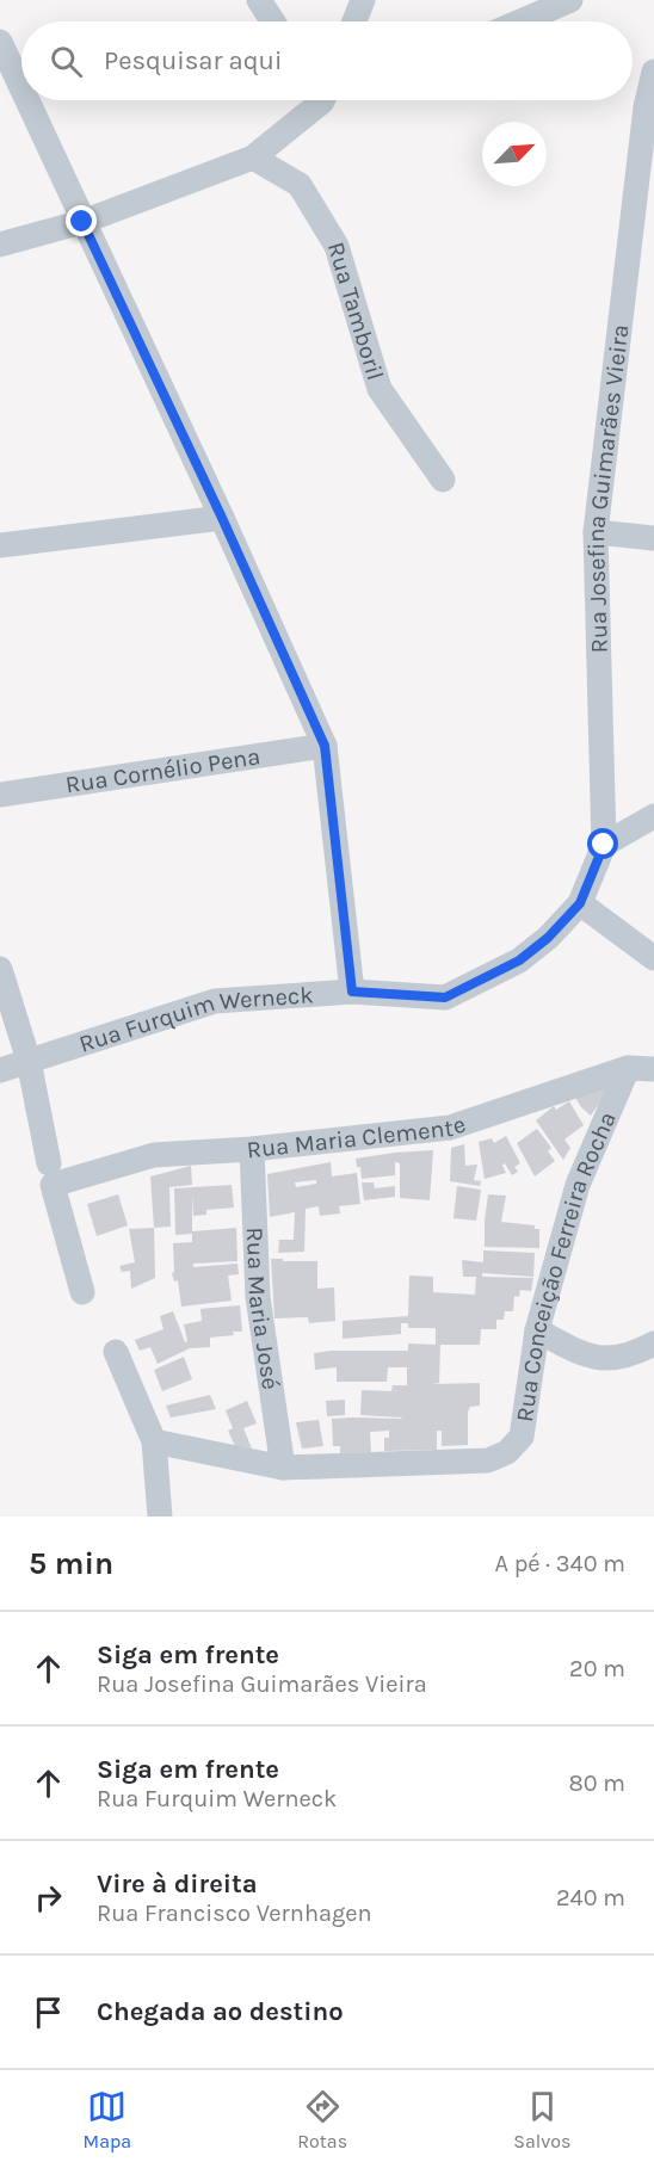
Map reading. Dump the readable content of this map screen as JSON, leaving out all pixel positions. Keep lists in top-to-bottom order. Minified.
{"streets":{"street":["Rua Tamboril","Rua Josefina Guimarães Vieira","Rua Cornélio Pena","Rua Furquim Werneck","Rua Maria Clemente","Rua Conceição Ferreira Rocha","Rua Maria José"]},"crossings":[["Rua Josefina Guimarães Vieira","Rua Furquim Werneck"],["Rua Maria Clemente","Rua Conceição Ferreira Rocha"],["Rua Maria Clemente","Rua Maria José"],["Rua Conceição Ferreira Rocha","Rua Maria José"]],"north":"top right","page":{"search":"Pesquisar aqui","heading":["5 min","A pé · 340 m"],"list":[["Siga em frente","Rua Josefina Guimarães Vieira","20 m"],["Siga em frente","Rua Furquim Werneck","80 m"],["Vire à direita","Rua Francisco Vernhagen","240 m"],"Chegada ao destino"],"nav":["Mapa","Rotas","Salvos"]}}
